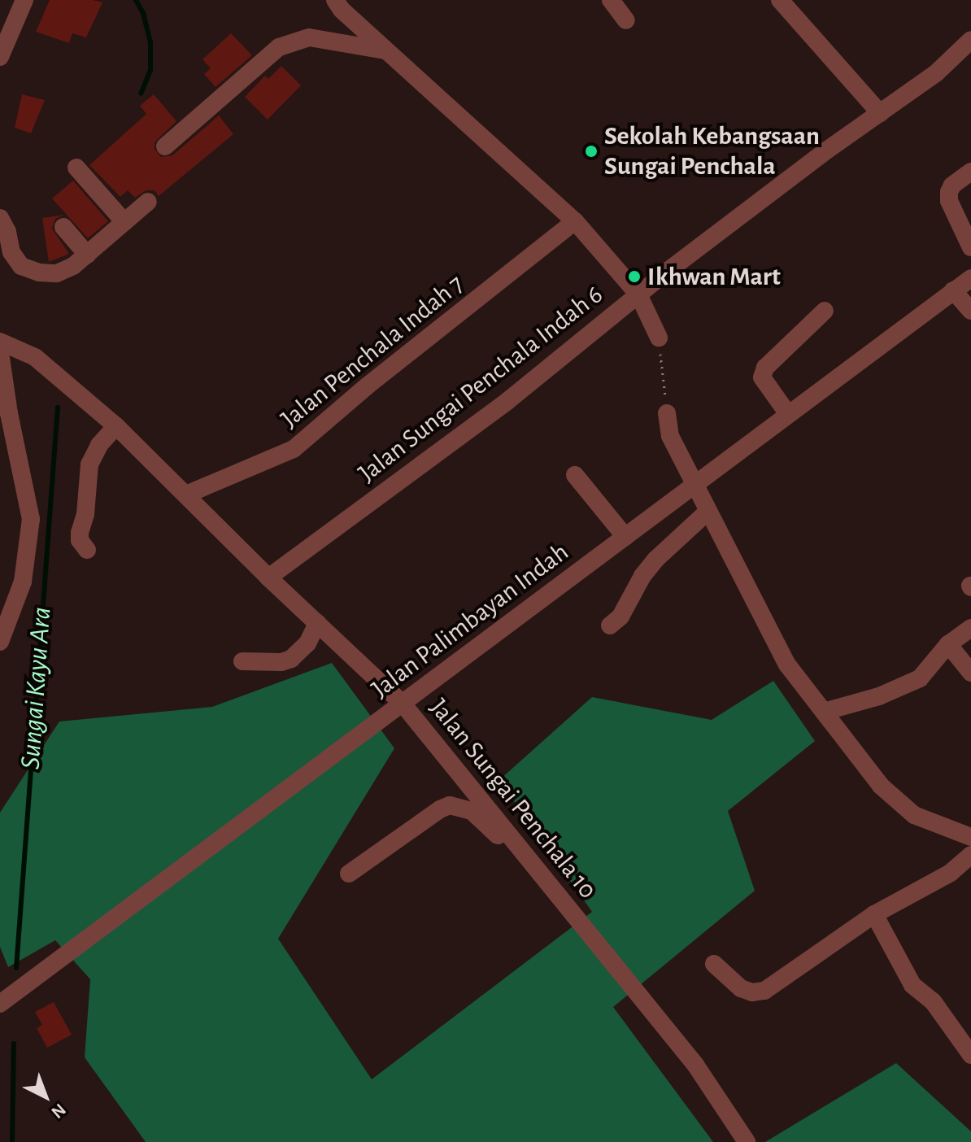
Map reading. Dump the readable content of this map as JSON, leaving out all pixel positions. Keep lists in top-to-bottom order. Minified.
{"streets":{"street":["Jalan Penchala Indah 7","Jalan Sungai Penchala Indah 6","Jalan Palimbayan Indah","Jalan Sungai Penchala 10"]},"crossings":[["Jalan Penchala Indah 7","Jalan Sungai Penchala 10"],["Jalan Sungai Penchala Indah 6","Jalan Sungai Penchala 10"],["Jalan Palimbayan Indah","Jalan Sungai Penchala 10"]],"water":["Sungai Kayu Ara"],"places":["Sekolah Kebangsaan Sungai Penchala","Ikhwan Mart"],"north":"bottom right"}
